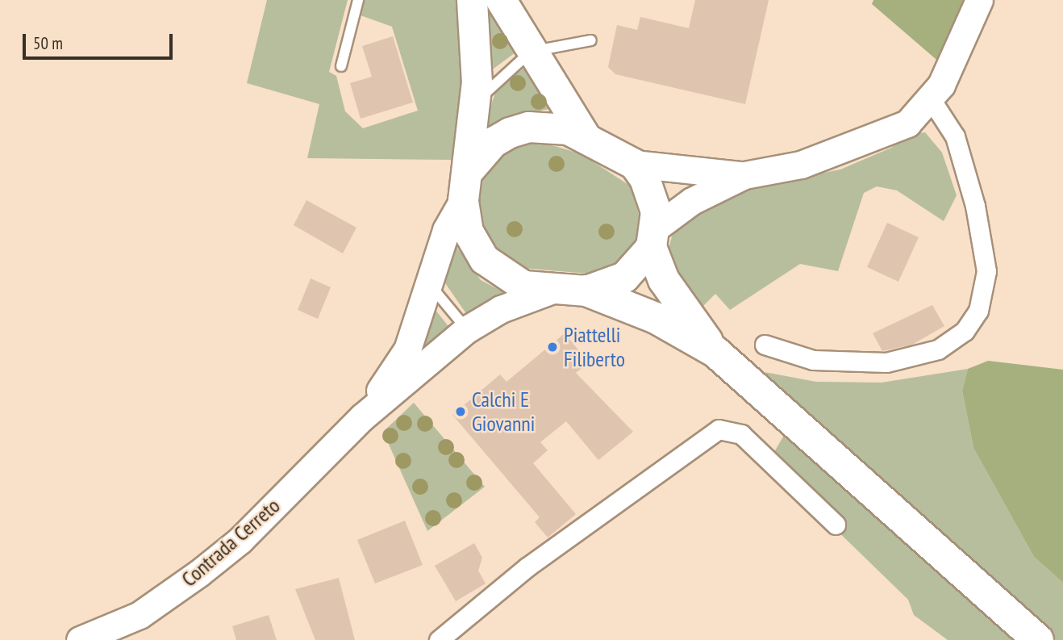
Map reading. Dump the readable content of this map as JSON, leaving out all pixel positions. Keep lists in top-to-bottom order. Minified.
{"streets":{"main road":["Contrada Cerreto"]},"places":["Piattelli Filiberto","Calchi E Giovanni"],"scale_bar":"50 m"}
